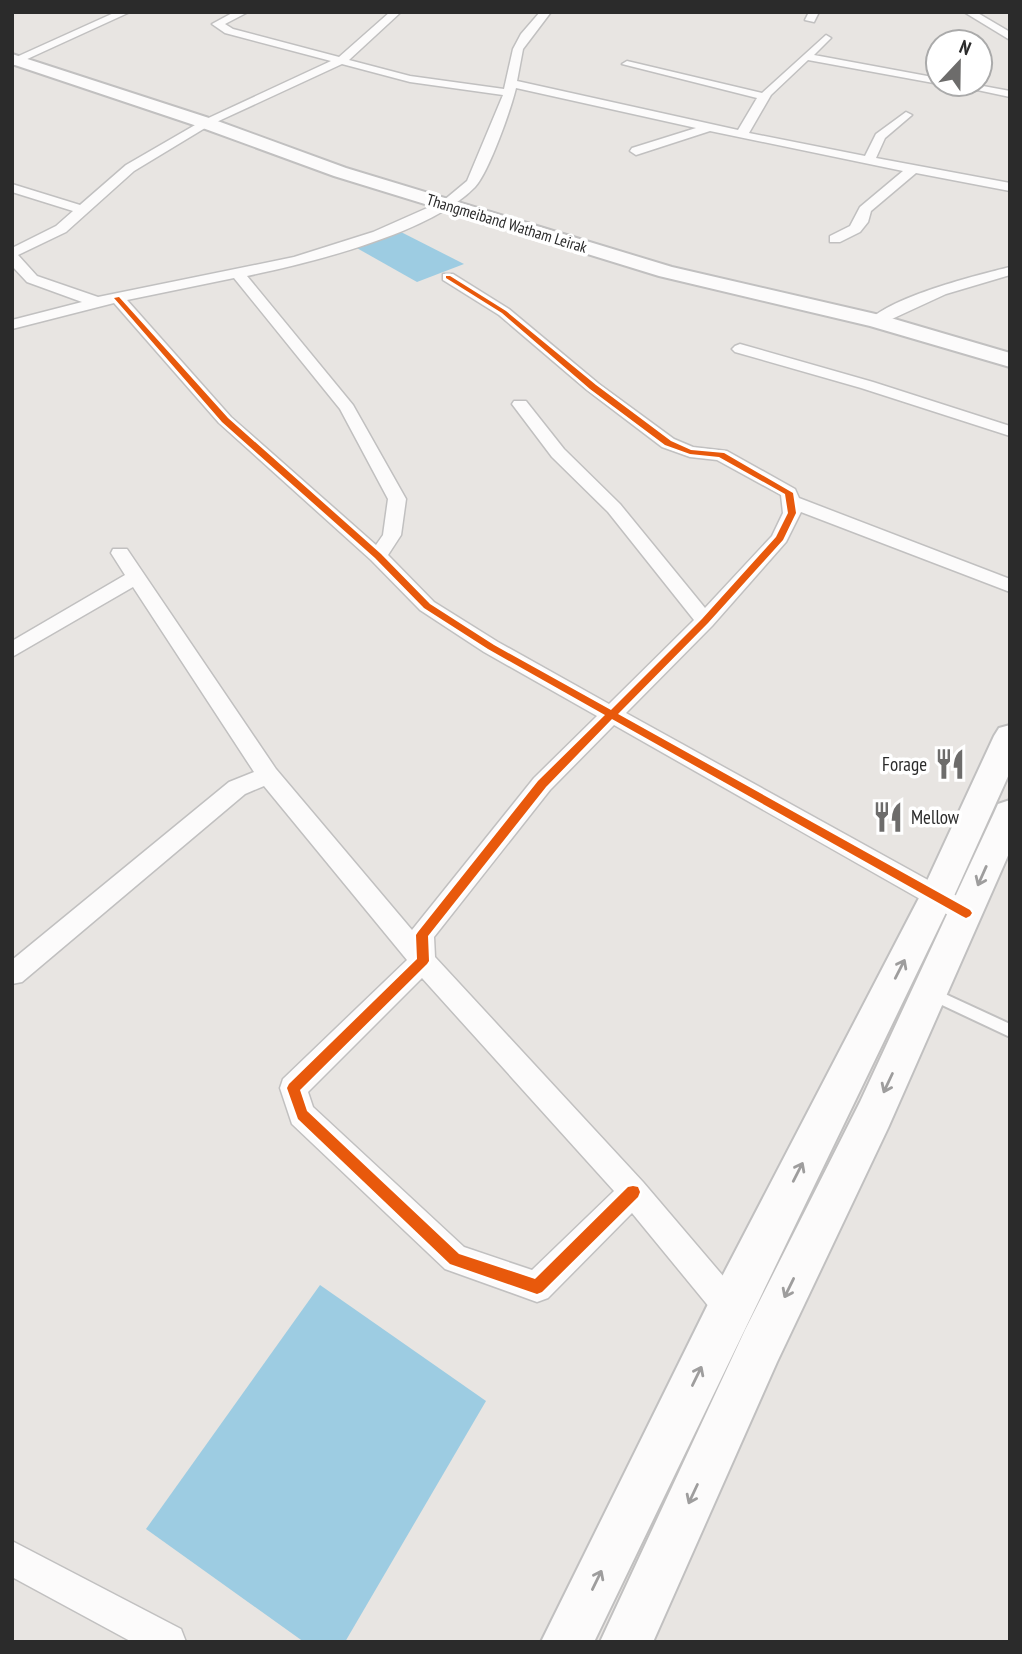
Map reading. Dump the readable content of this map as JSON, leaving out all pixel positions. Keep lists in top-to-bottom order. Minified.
{"streets":{"street":["Thangmeiband Watham Leirak"]},"places":{"restaurant":["Forage","Mellow"]},"north":"top"}
